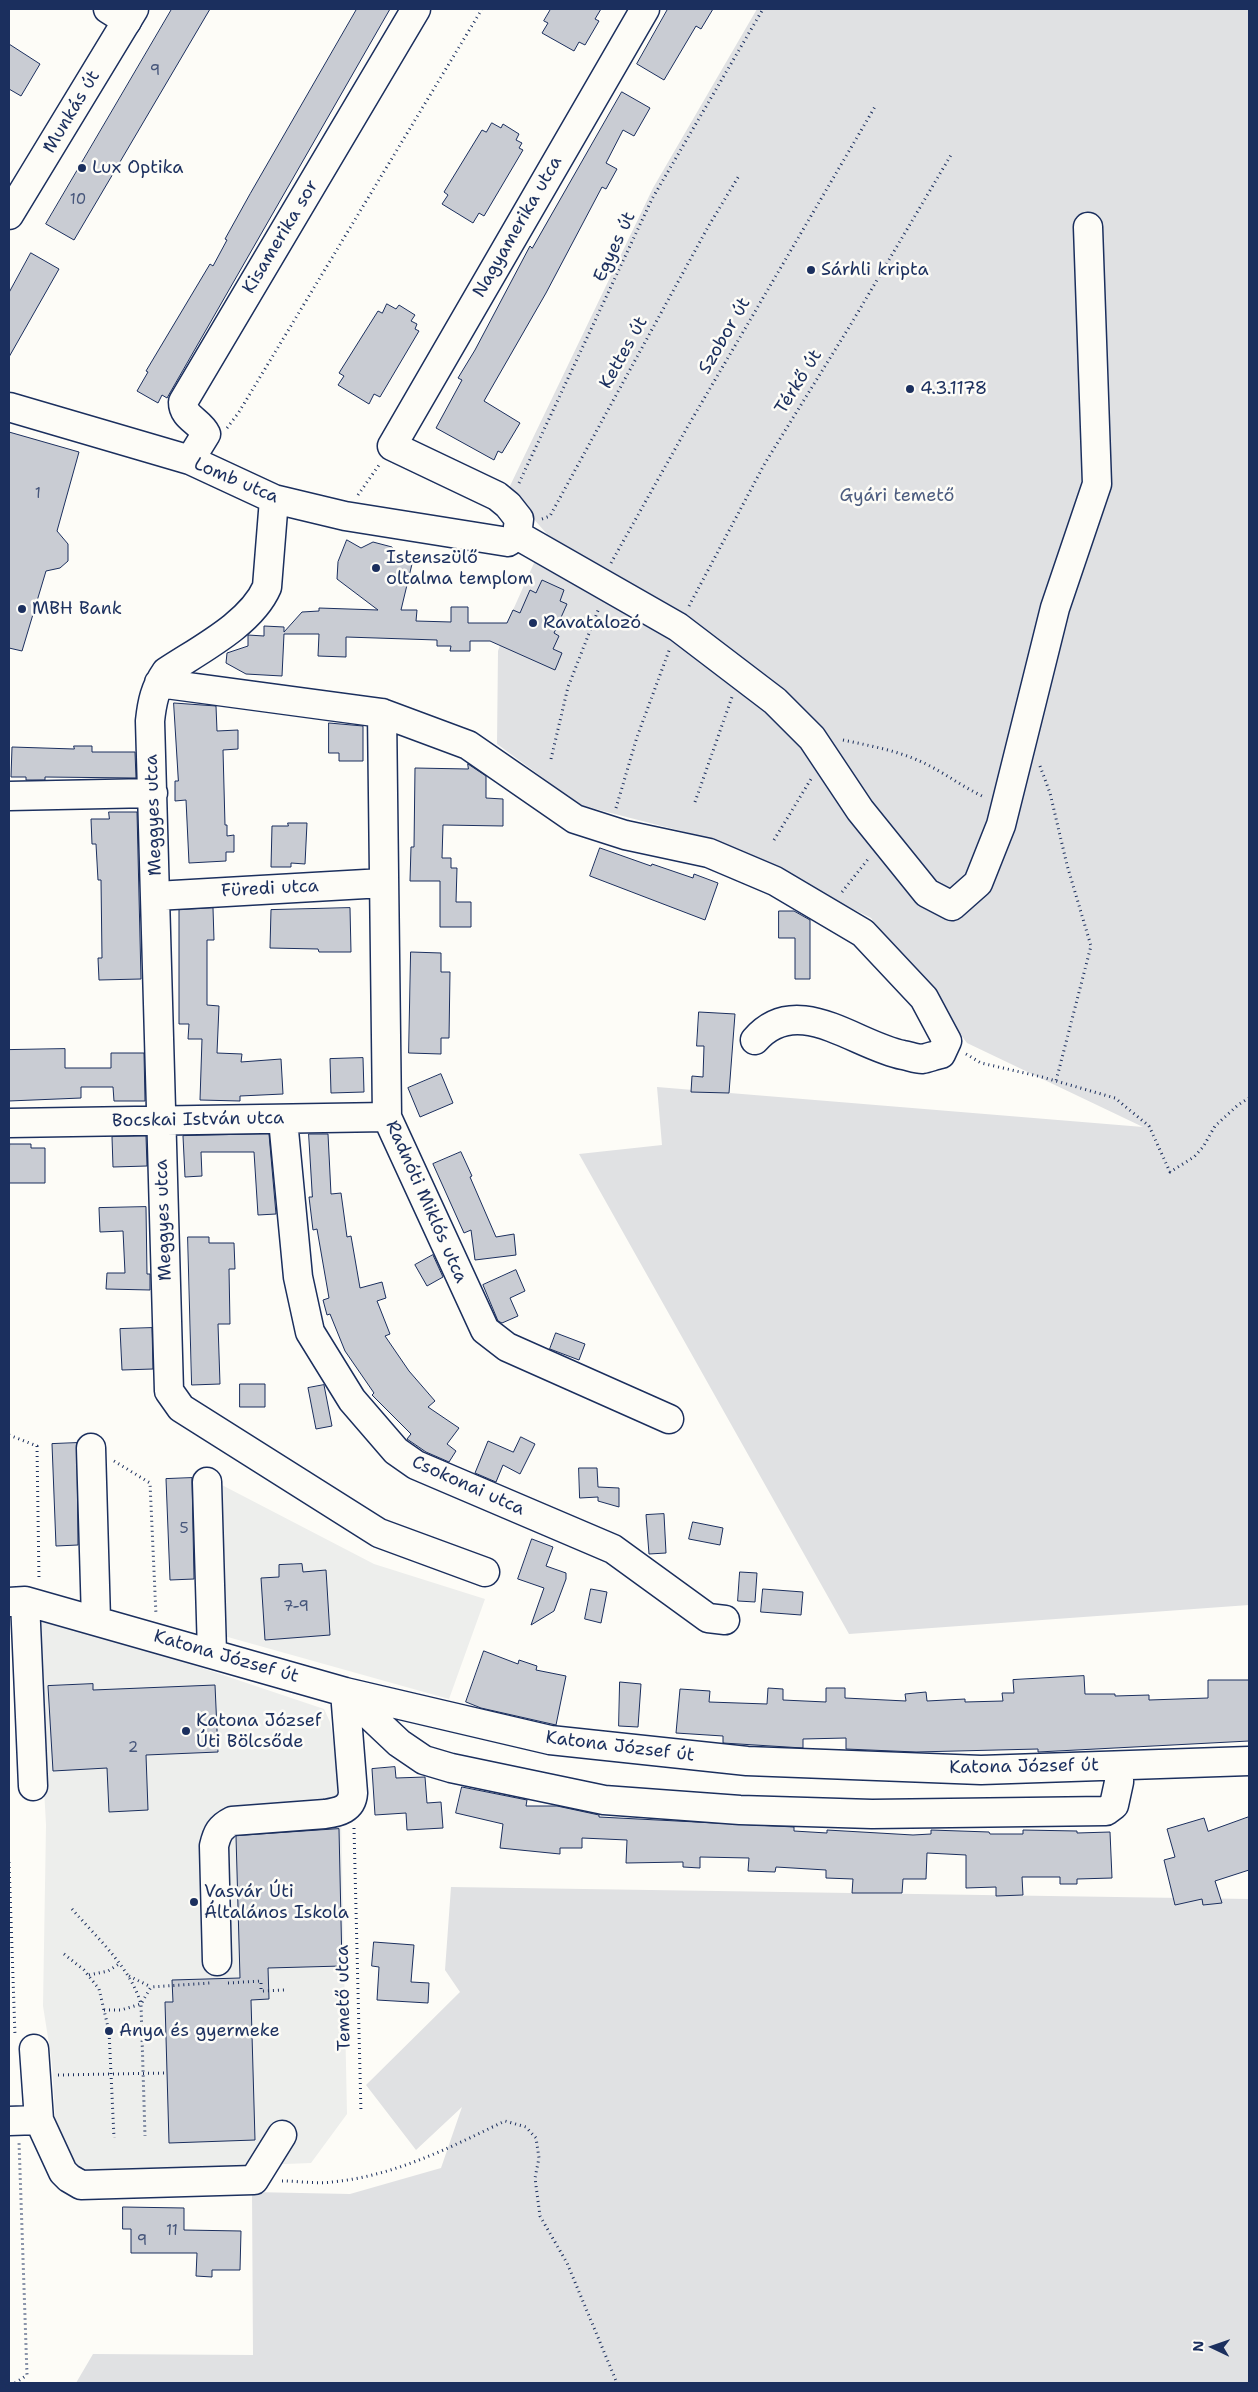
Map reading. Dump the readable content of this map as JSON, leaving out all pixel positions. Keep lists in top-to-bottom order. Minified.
{"streets":{"street":["Munkás út","Nagyamerika utca","Kisamerika sor","Lomb utca","Meggyes utca","Füredi utca","Bocskai István utca","Radnóti Miklós utca","Csokonai utca","Katona József út"],"path":["Egyes út","Szobor út","Kettes út","Térkő út","Temető utca"]},"crossings":[["Egyes út","Kettes út"],["Egyes út","Lomb utca"],["Kettes út","Lomb utca"],["Lomb utca","Meggyes utca"],["Meggyes utca","Füredi utca"],["Meggyes utca","Bocskai István utca"],["Füredi utca","Radnóti Miklós utca"],["Bocskai István utca","Radnóti Miklós utca"],["Bocskai István utca","Csokonai utca"]],"parks":["Gyári temető"],"places":["Lux Optika","Sárhli kripta","4.3.1178","Istenszülő oltalma templom","MBH Bank","Ravatalozó","Katona József Úti Bölcsőde","Vasvár Úti Általános Iskola","Anya és gyermeke"],"house_numbers":["9","10","1","5","7-9","2","11","9"],"north":"left"}
